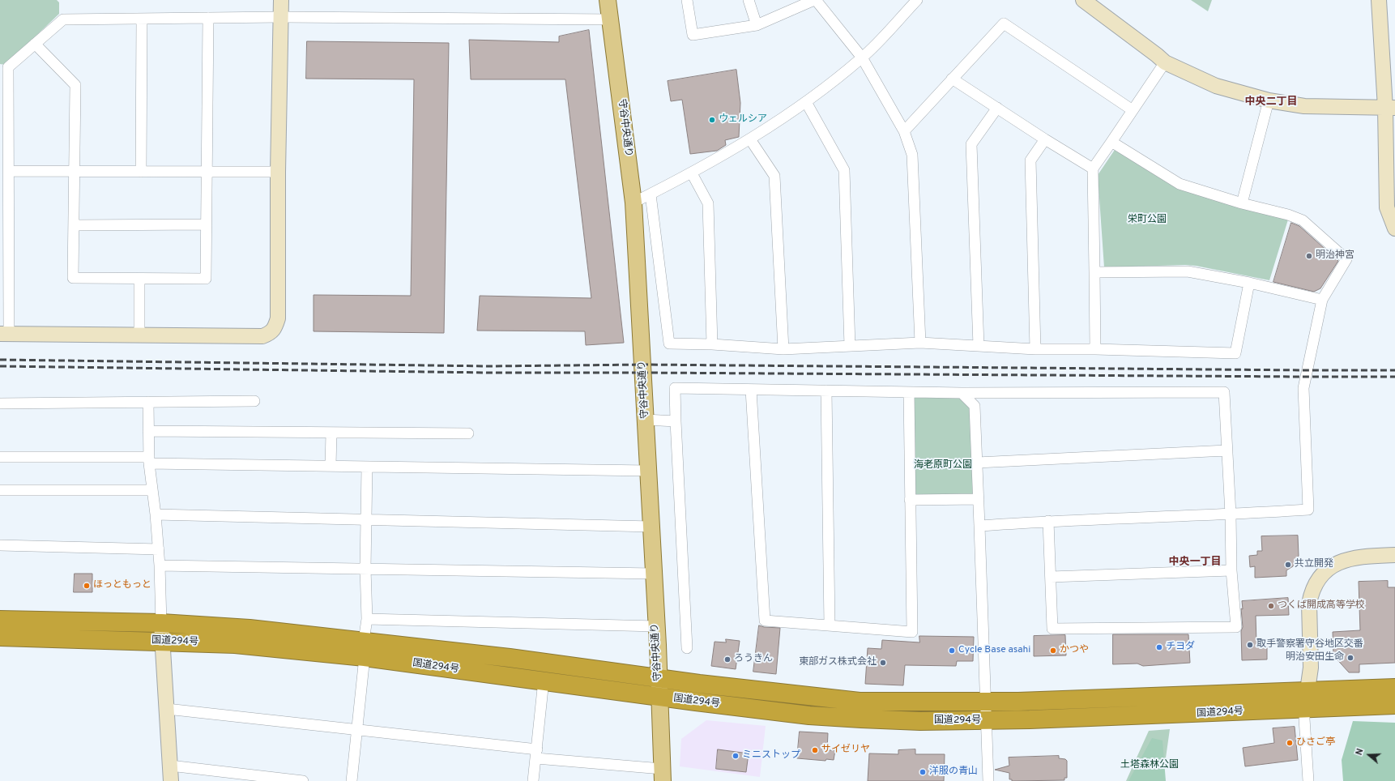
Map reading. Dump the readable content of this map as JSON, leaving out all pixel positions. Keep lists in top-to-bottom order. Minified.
{"streets":{"highway":["国道294号"],"main road":["守谷中央通り"]},"crossings":[["守谷中央通り","国道294号"]],"districts":["中央二丁目","中央一丁目"],"parks":["栄町公園","海老原町公園","土塔森林公園"],"places":["ウェルシア","明治神宮","共立開発","ほっともっと","つくば開成高等学校","取手警察署守谷地区交番","チヨダ","Cycle Base asahi","かつや","明治安田生命","ろうきん","東部ガス株式会社","ひさご亭","サイゼリヤ","ミニストップ","洋服の青山"],"north":"left"}
